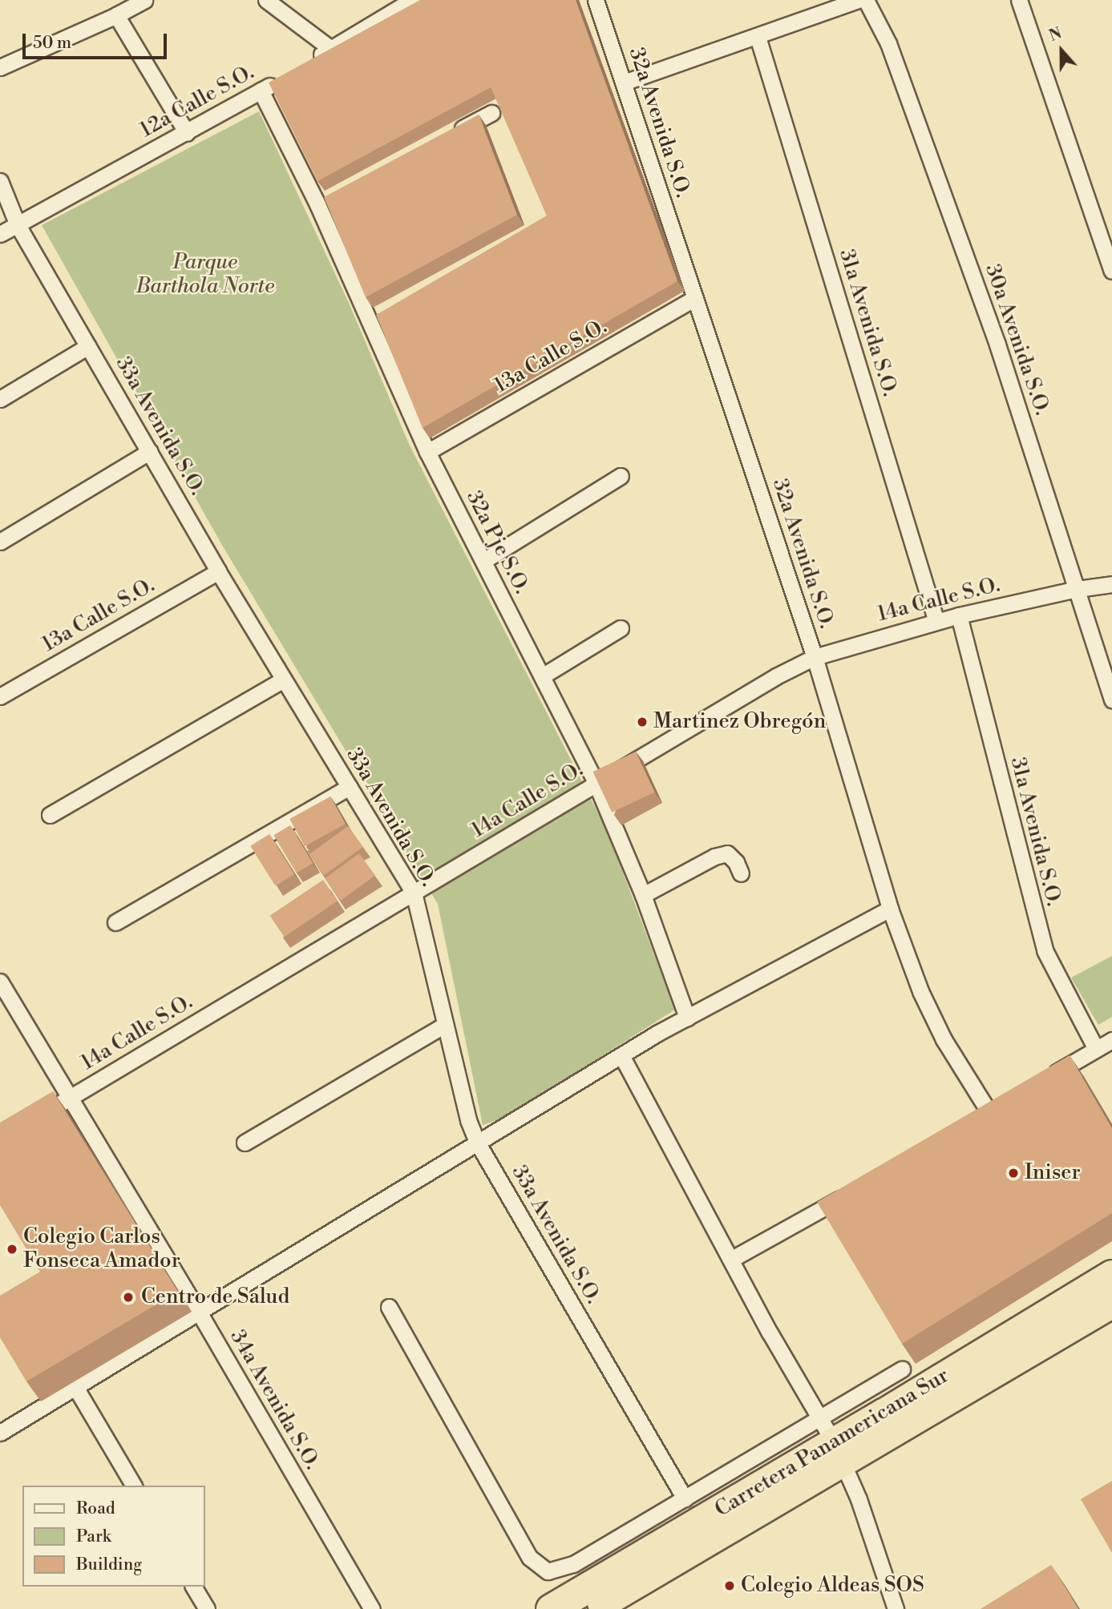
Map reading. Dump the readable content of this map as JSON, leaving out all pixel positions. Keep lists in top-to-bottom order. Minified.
{"streets":{"highway":["Carretera Panamericana Sur"],"street":["12a Calle S.O.","32a Avenida S.O.","31a Avenida S.O.","30a Avenida S.O.","13a Calle S.O.","33a Avenida S.O.","32a Pje S.O.","14a Calle S.O.","34a Avenida S.O."]},"crossings":[["12a Calle S.O.","33a Avenida S.O."],["12a Calle S.O.","32a Pje S.O."],["32a Avenida S.O.","13a Calle S.O."],["32a Avenida S.O.","14a Calle S.O."],["31a Avenida S.O.","14a Calle S.O."],["30a Avenida S.O.","14a Calle S.O."],["13a Calle S.O.","33a Avenida S.O."],["13a Calle S.O.","32a Pje S.O."],["33a Avenida S.O.","14a Calle S.O."],["32a Pje S.O.","14a Calle S.O."],["14a Calle S.O.","34a Avenida S.O."]],"parks":["Parque Barthola Norte"],"places":["Martinez Obregón","Iniser","Colegio Carlos Fonseca Amador","Centro de Salud","Colegio Aldeas SOS"],"legend":["Road","Park","Building"],"scale_bar":"50 m","north":"top"}
